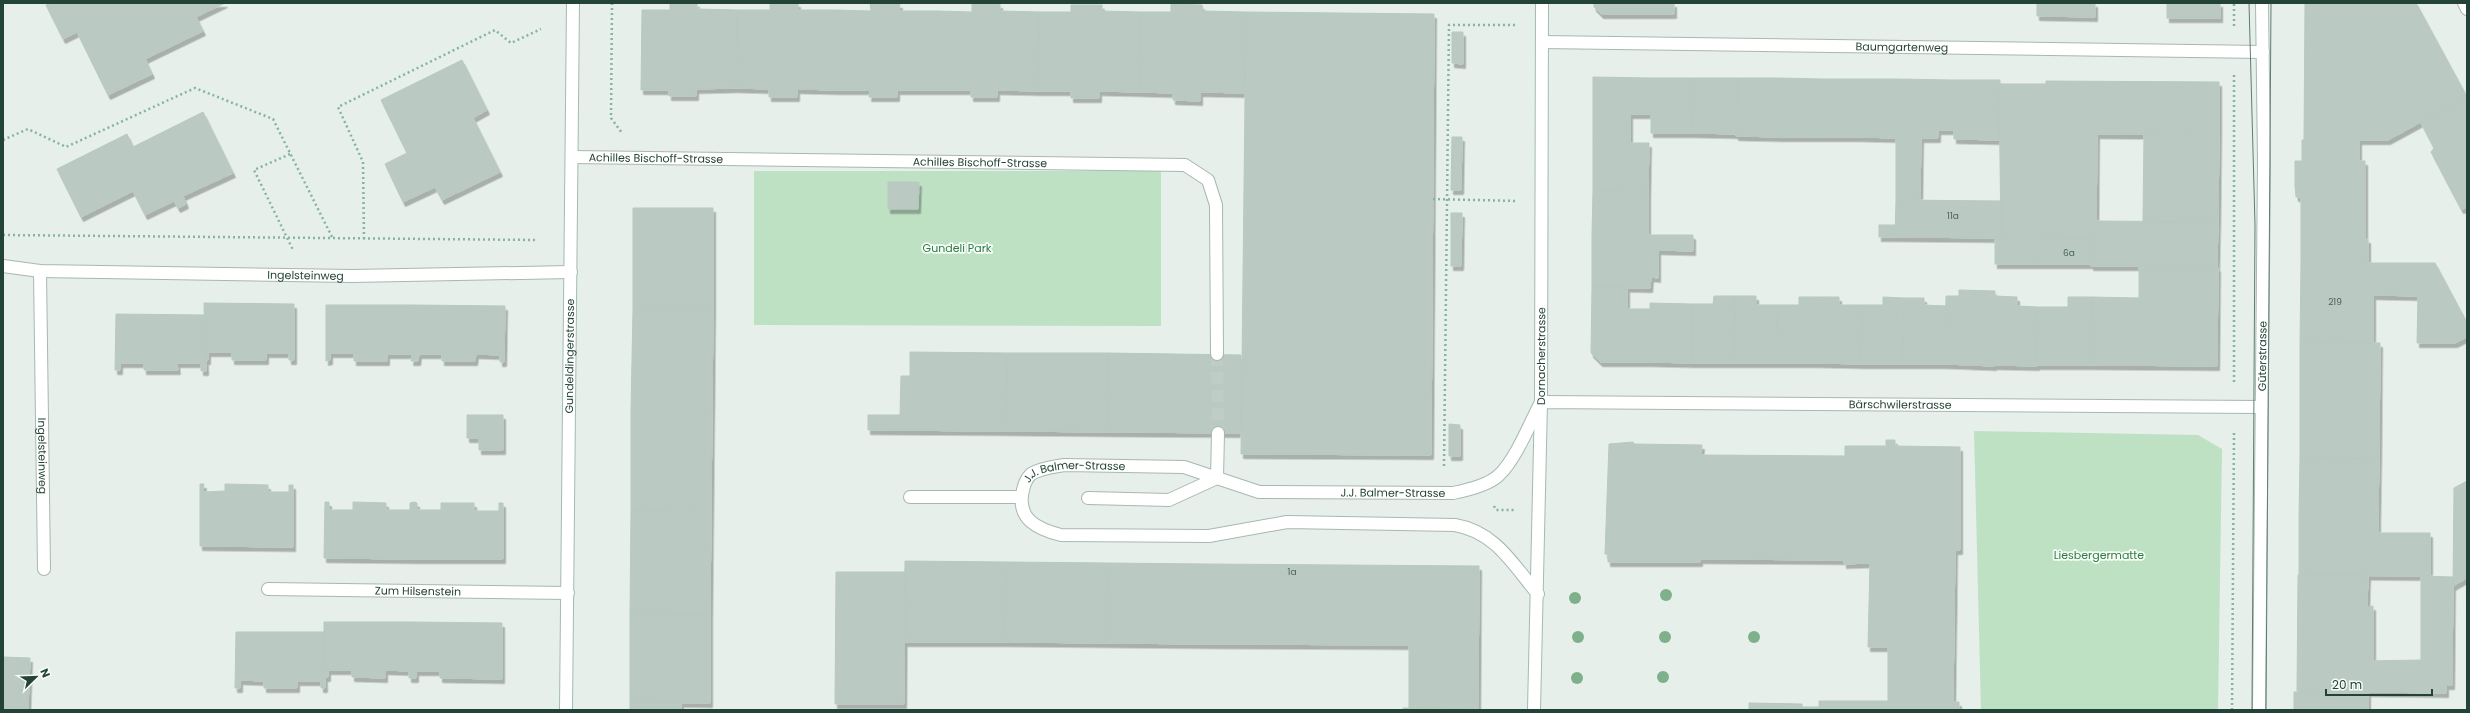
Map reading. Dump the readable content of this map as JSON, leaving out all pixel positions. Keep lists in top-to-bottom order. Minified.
{"streets":{"street":["Baumgartenweg","Achilles Bischoff-Strasse","Ingelsteinweg","Güterstrasse","Gundeldingerstrasse","Dornacherstrasse","Bärschwilerstrasse","J.J. Balmer-Strasse","Zum Hilsenstein"]},"crossings":[["Baumgartenweg","Güterstrasse"],["Baumgartenweg","Dornacherstrasse"],["Achilles Bischoff-Strasse","Gundeldingerstrasse"],["Ingelsteinweg","Gundeldingerstrasse"],["Güterstrasse","Bärschwilerstrasse"],["Gundeldingerstrasse","Zum Hilsenstein"],["Dornacherstrasse","Bärschwilerstrasse"],["Dornacherstrasse","J.J. Balmer-Strasse"],["Bärschwilerstrasse","J.J. Balmer-Strasse"]],"parks":["Gundeli Park","Liesbergermatte"],"house_numbers":["11a","6a","219","1a"],"scale_bar":"20 m","north":"top right"}
